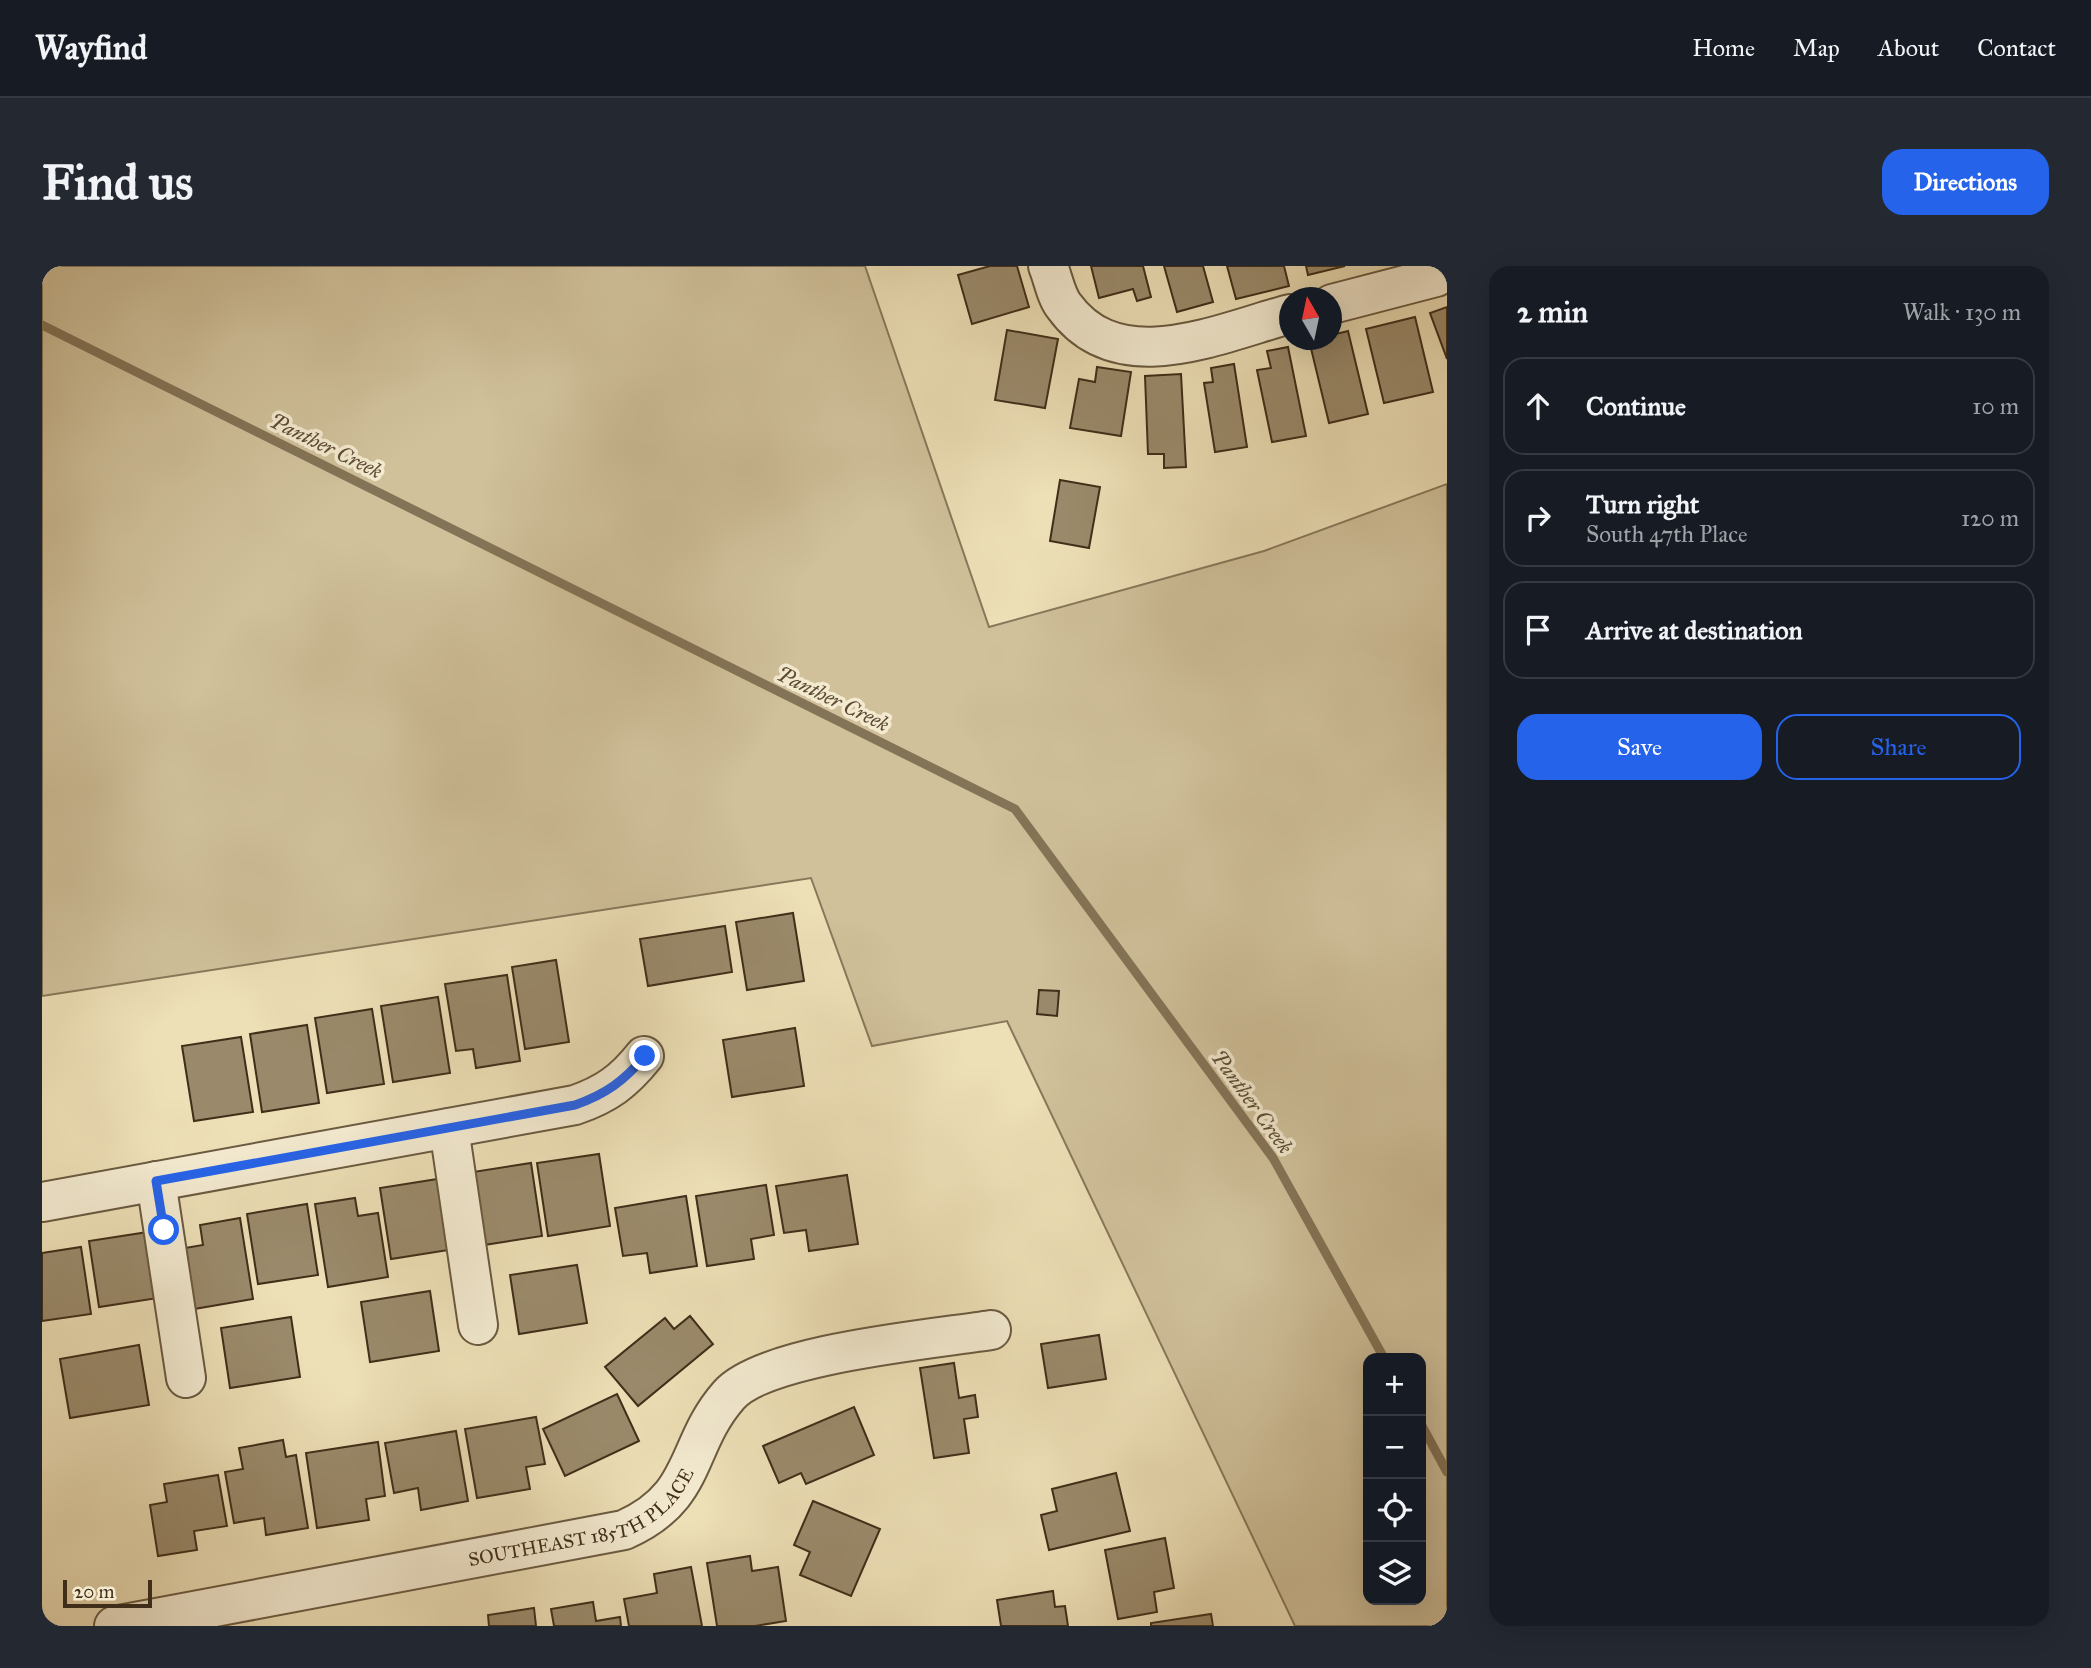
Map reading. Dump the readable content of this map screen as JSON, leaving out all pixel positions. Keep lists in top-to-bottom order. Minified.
{"streets":{"street":["SOUTHEAST 185TH PLACE"]},"water":["Panther Creek"],"scale_bar":"20 m","north":"top","page":{"header":"Wayfind","nav":["Home","Map","About","Contact"],"buttons":["Directions",["Save","Share"]],"title":"Find us","heading":["2 min","Walk · 130 m"],"list":[["Continue","10 m"],["Turn right","South 47th Place","120 m"],"Arrive at destination"],"map_buttons":["+","−"],"scale":"20 m"}}
